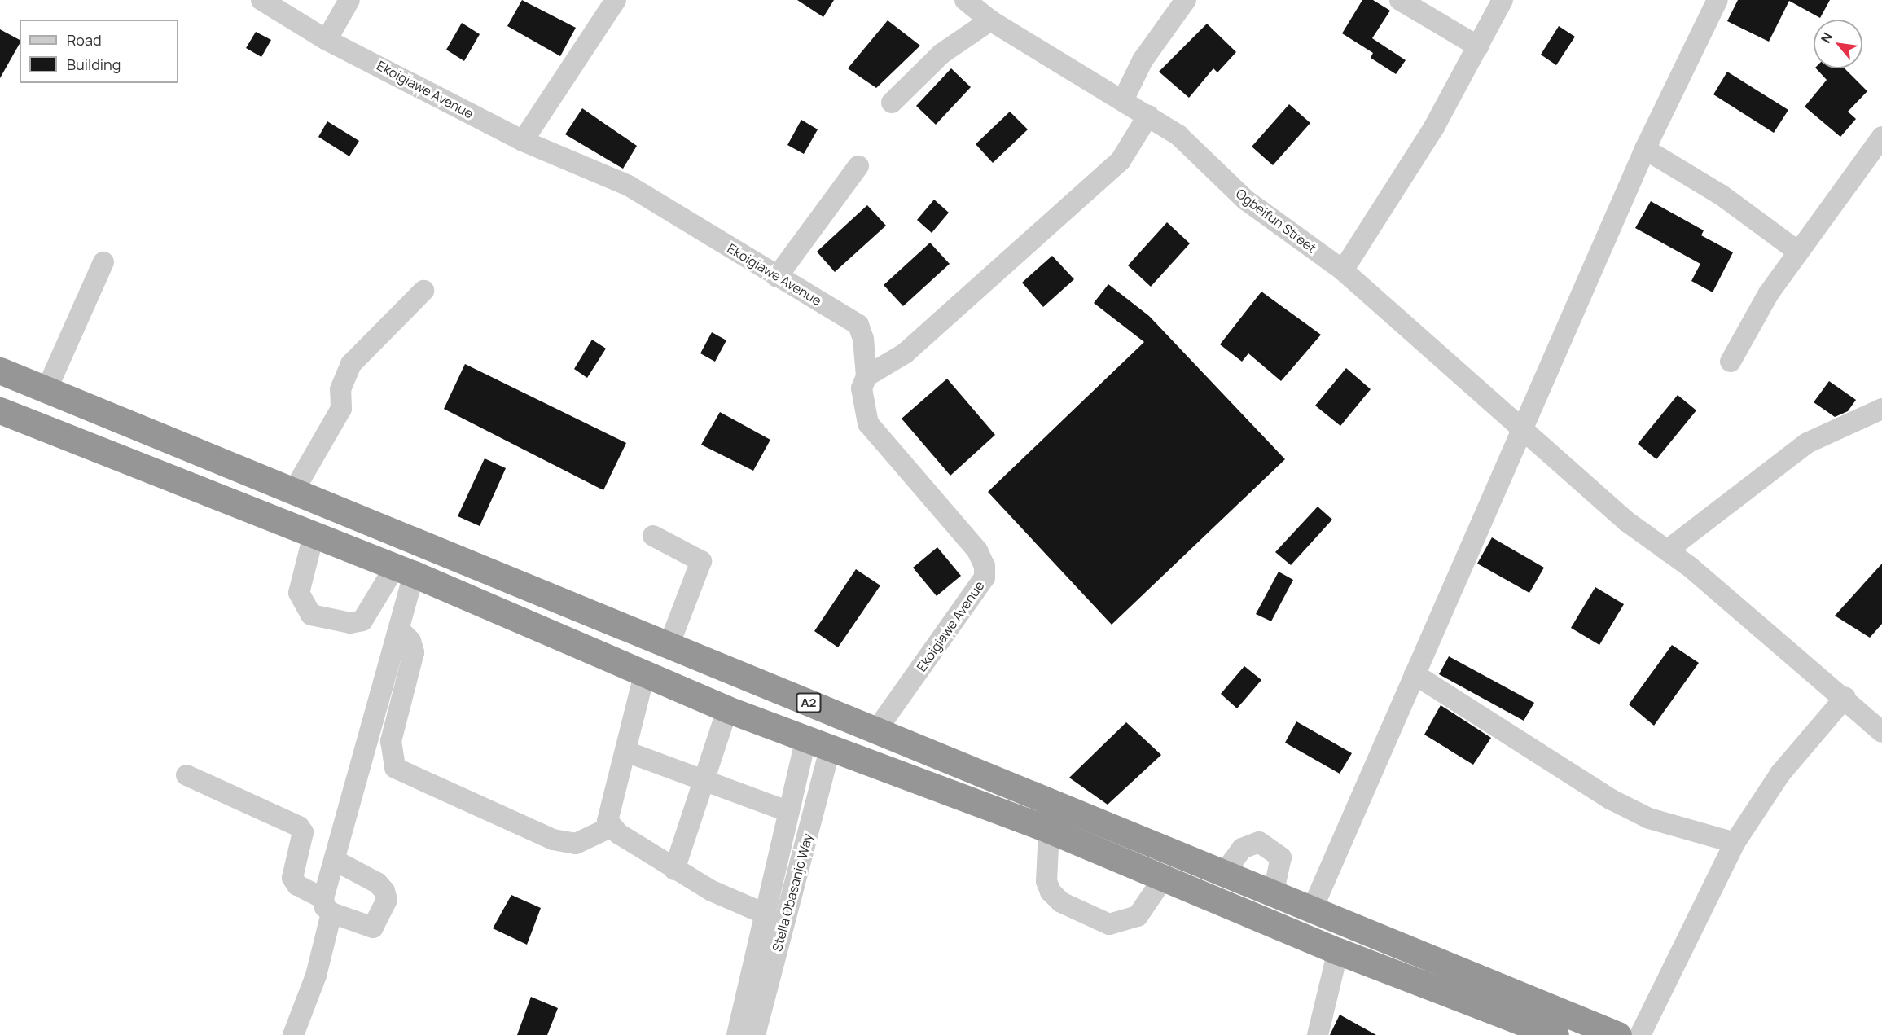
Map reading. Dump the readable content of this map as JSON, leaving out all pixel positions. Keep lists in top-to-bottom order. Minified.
{"streets":{"highway":["A2"],"street":["Ekoigiawe Avenue","Ogbeifun Street","Stella Obasanjo Way"]},"crossings":[["Ekoigiawe Avenue","A2"]],"legend":["Road","Building"],"north":"top left"}
